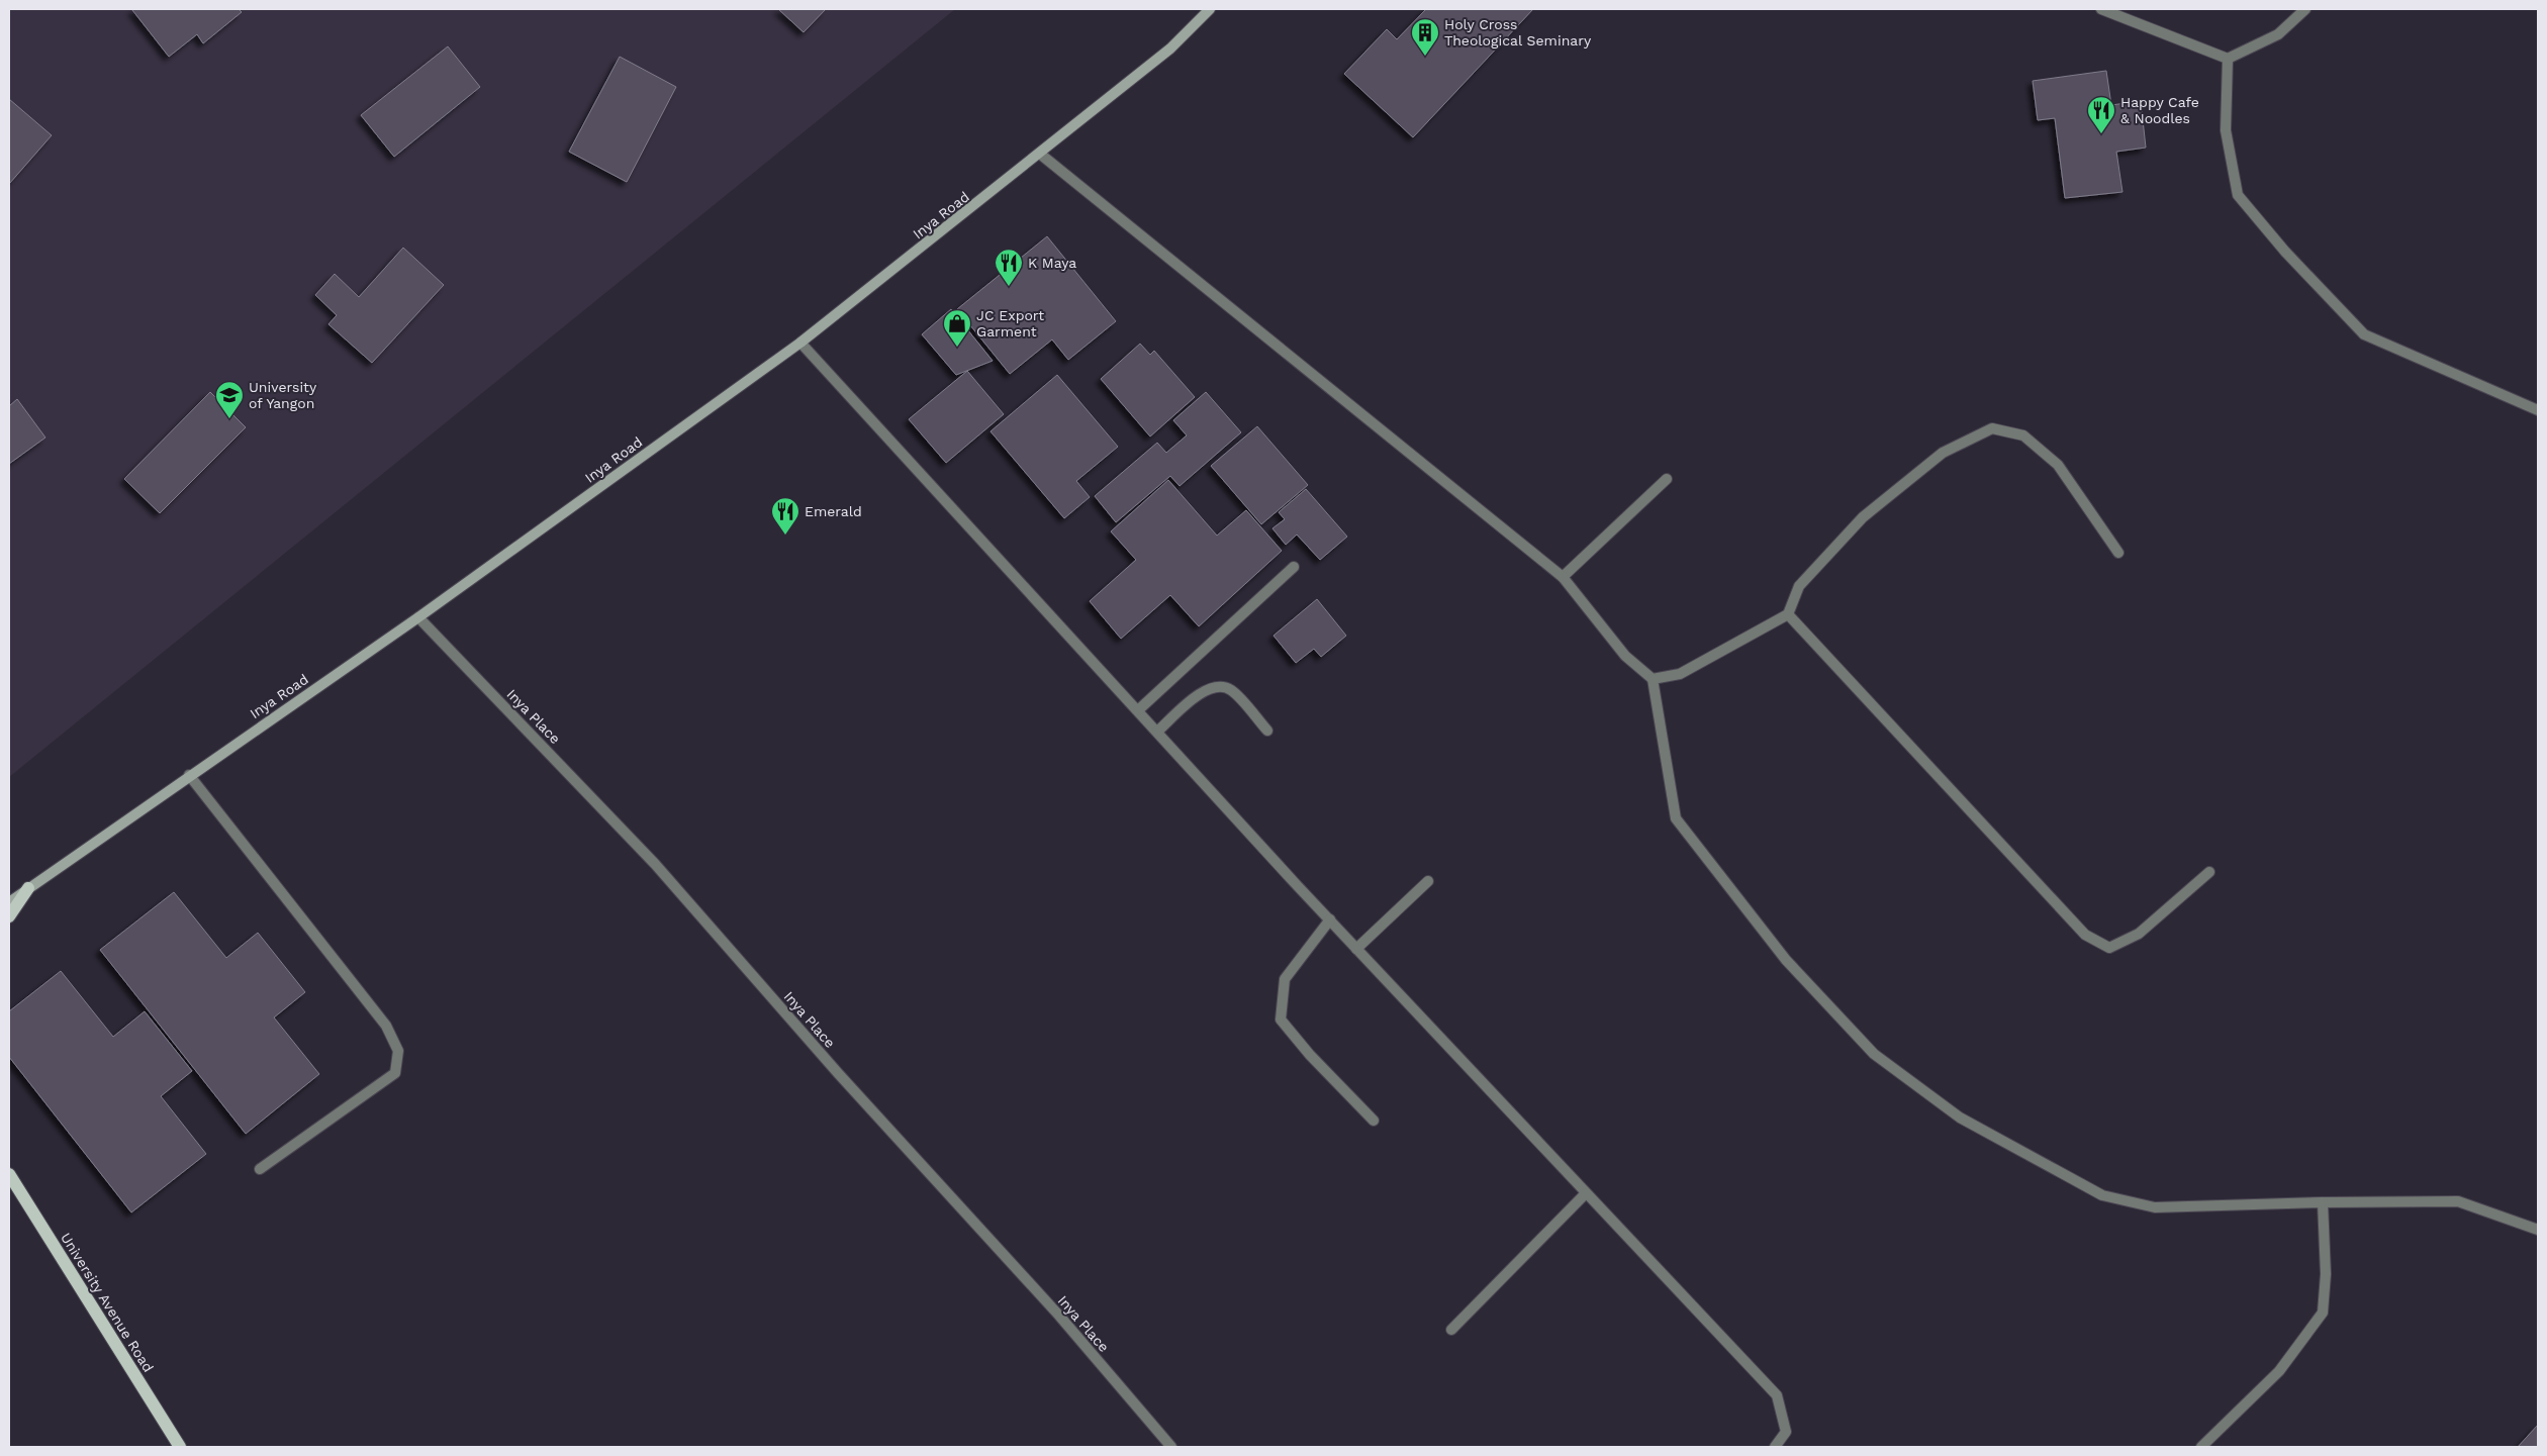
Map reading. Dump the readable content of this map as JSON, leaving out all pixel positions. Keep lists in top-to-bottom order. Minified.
{"streets":{"main road":["Inya Road","University Avenue Road"],"street":["Inya Place"]},"crossings":[["Inya Road","Inya Place"]],"places":{"building":["Holy Cross Theological Seminary"],"restaurant":["Happy Cafe & Noodles","K Maya","Emerald"],"shop":["JC Export Garment"],"school or university":["University of Yangon"]}}
